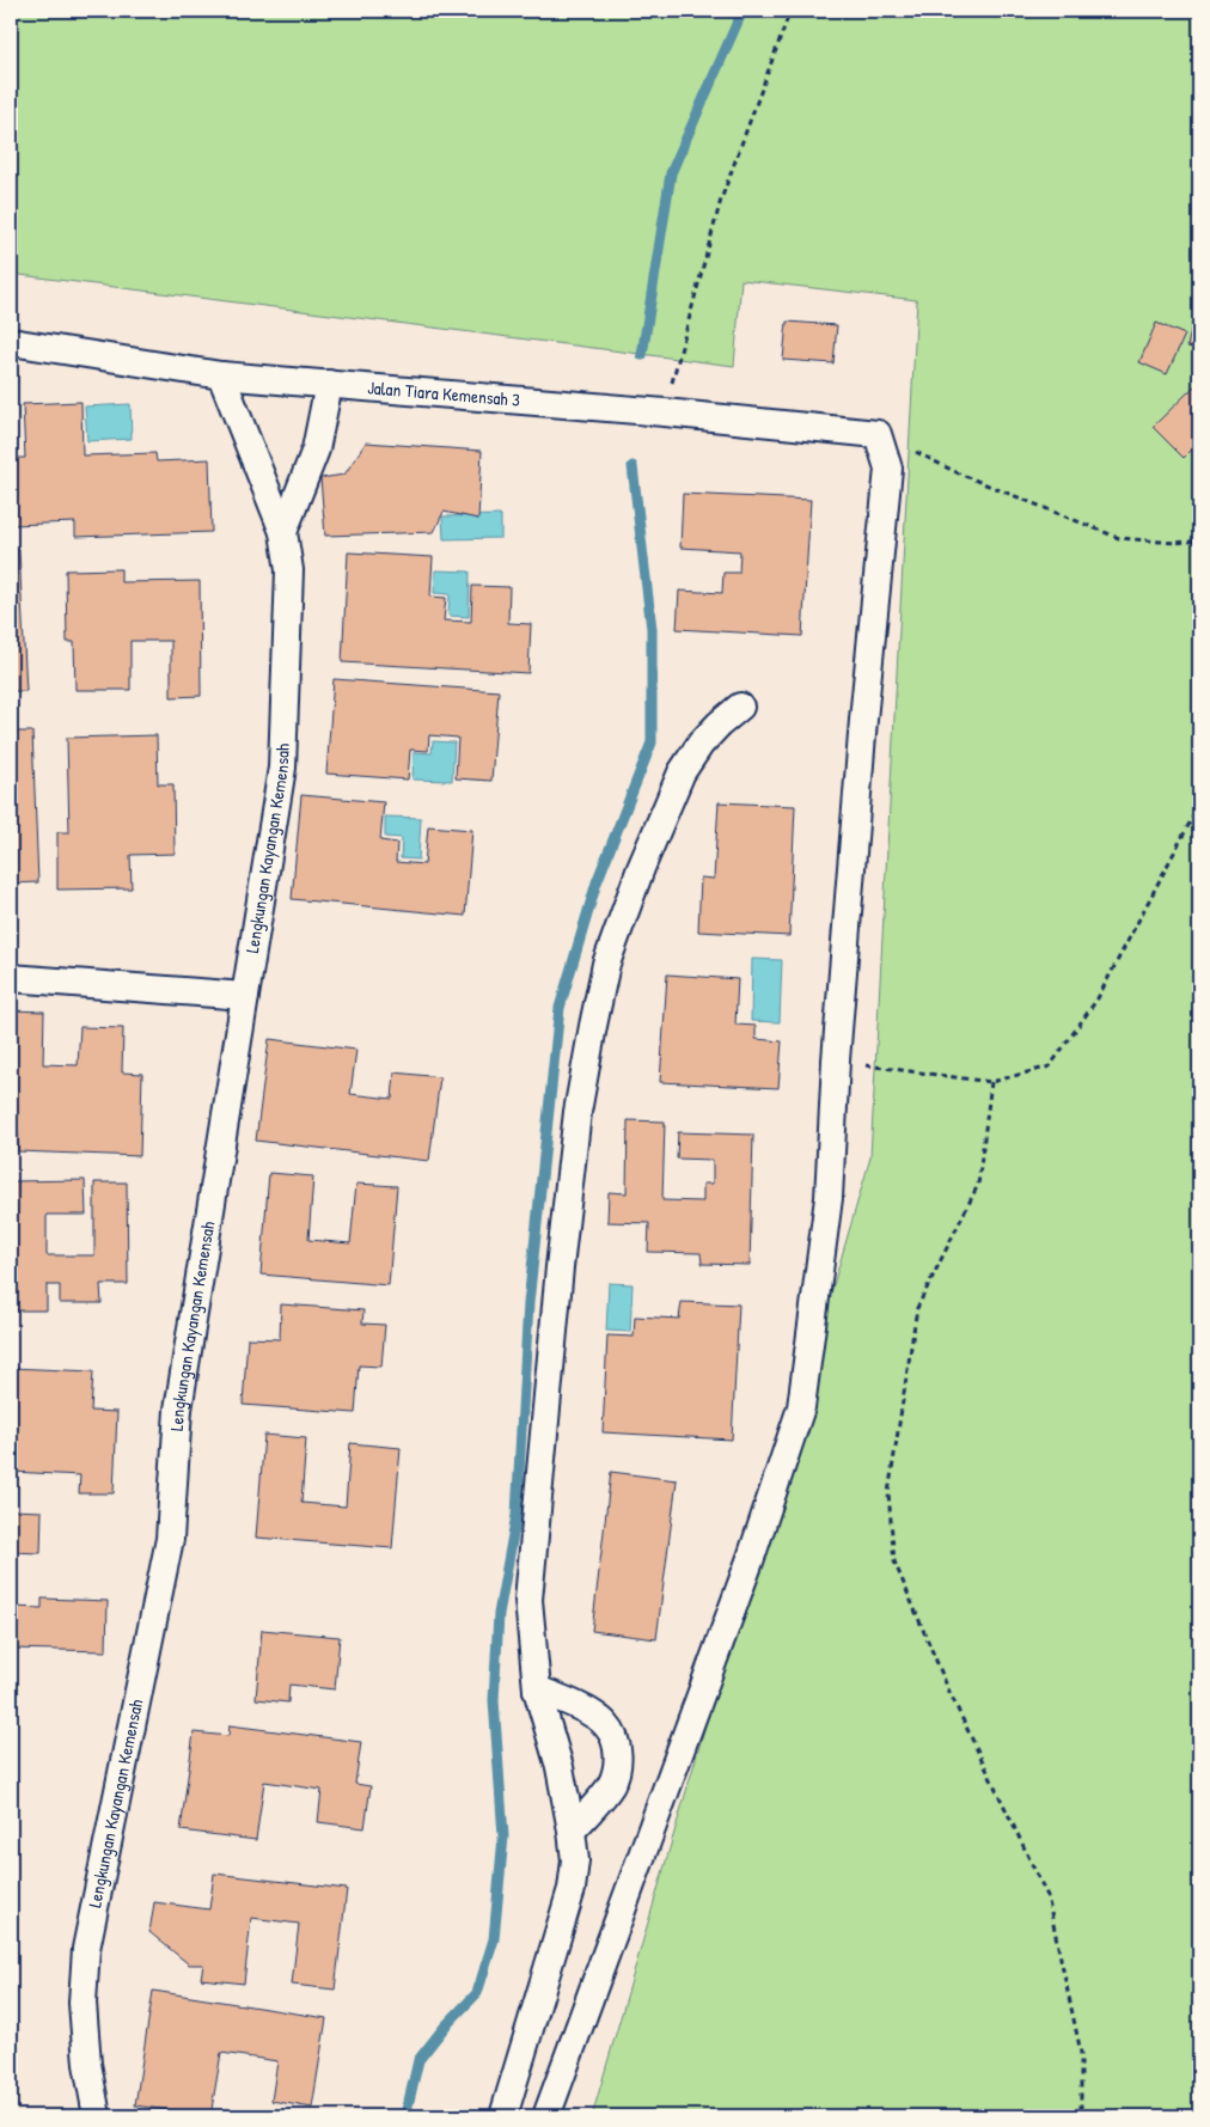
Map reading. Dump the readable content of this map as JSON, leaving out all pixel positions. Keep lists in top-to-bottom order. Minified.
{"streets":{"street":["Jalan Tiara Kemensah 3","Lengkungan Kayangan Kemensah"]},"crossings":[["Jalan Tiara Kemensah 3","Lengkungan Kayangan Kemensah"]]}
